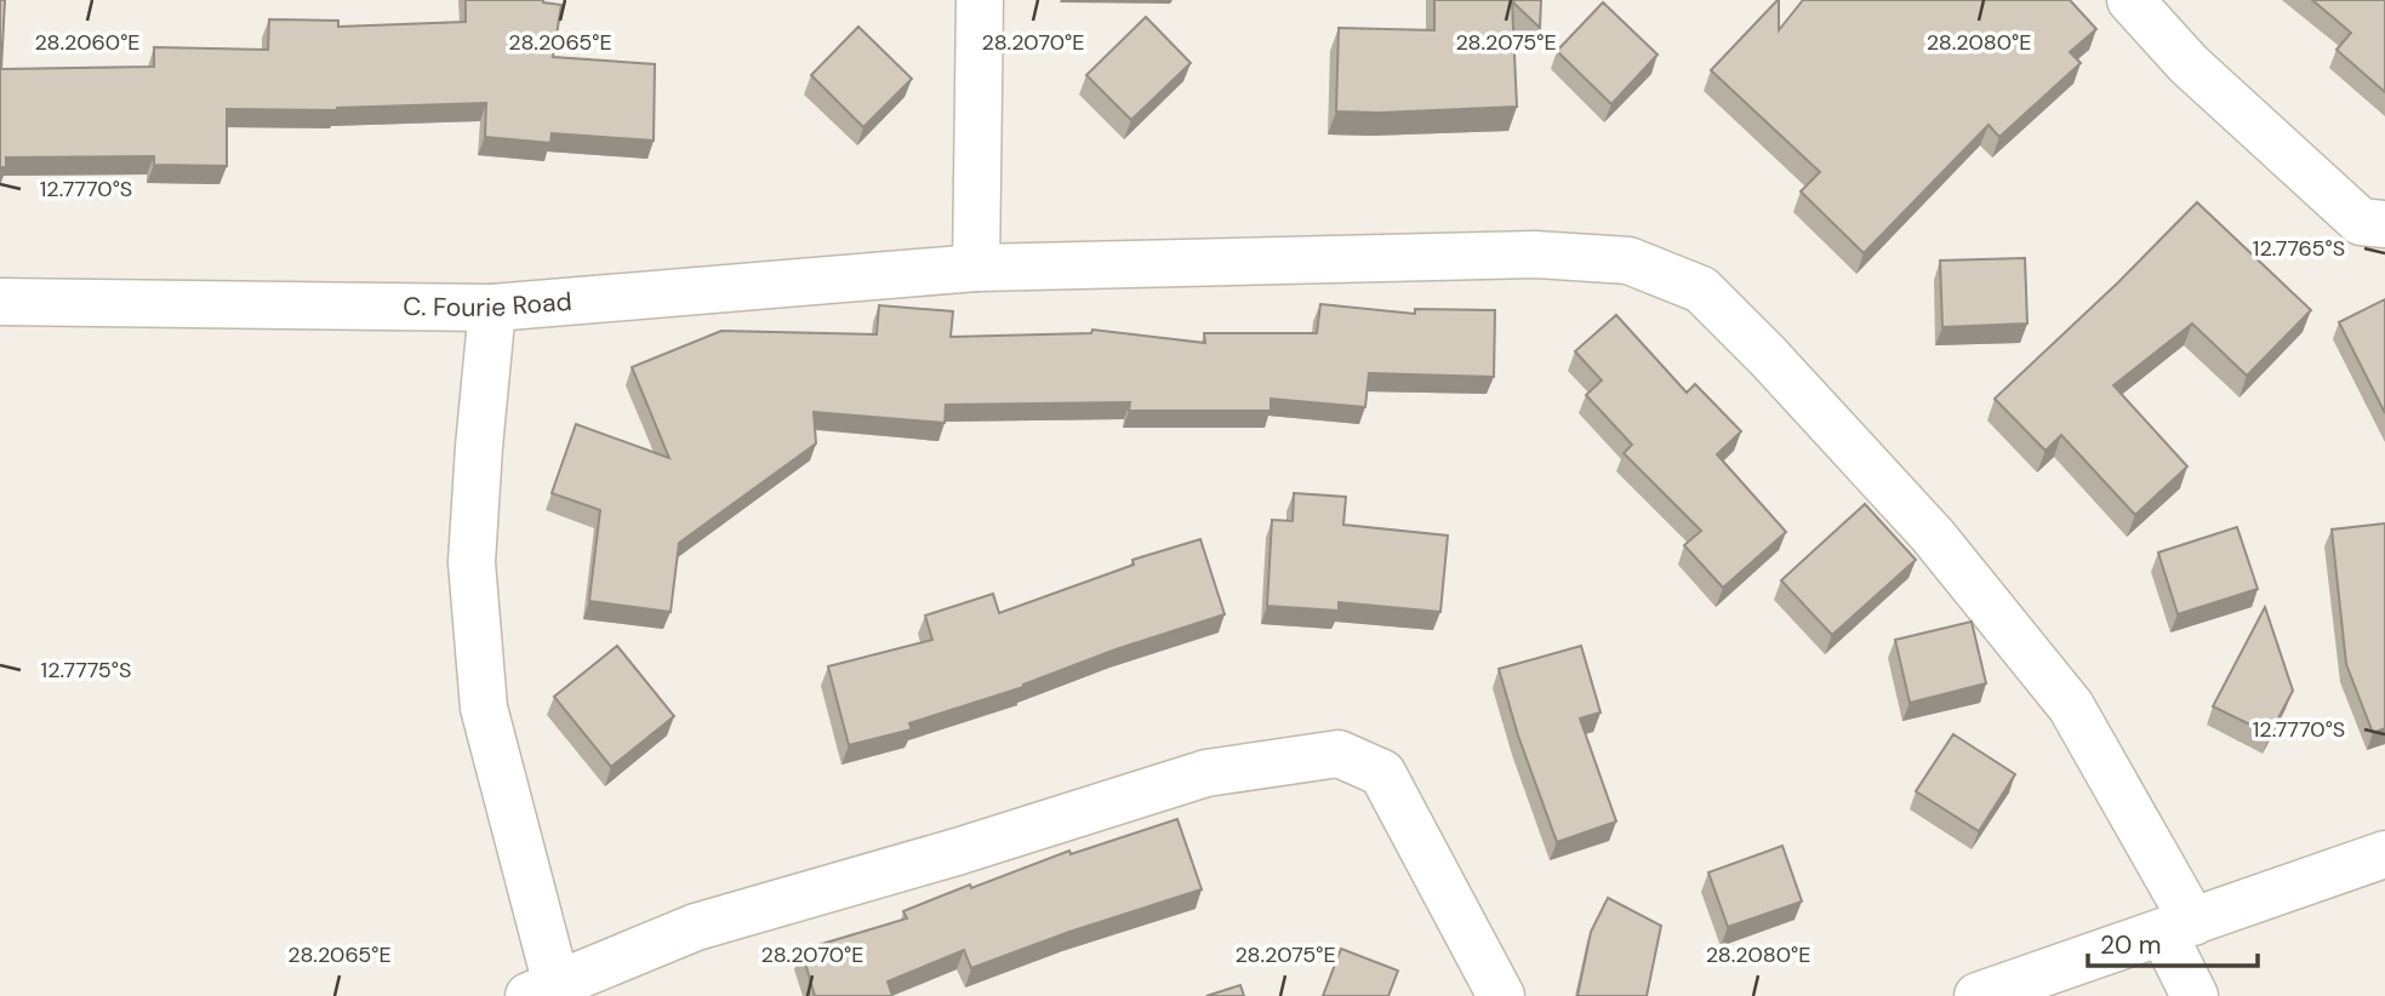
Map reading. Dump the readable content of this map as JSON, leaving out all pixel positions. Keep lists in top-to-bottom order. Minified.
{"streets":{"street":["C. Fourie Road"]},"scale_bar":"20 m","coordinates":["28.2060°E","28.2065°E","28.2070°E","28.2075°E","28.2080°E","12.7770°S","12.7765°S","12.7775°S"]}
